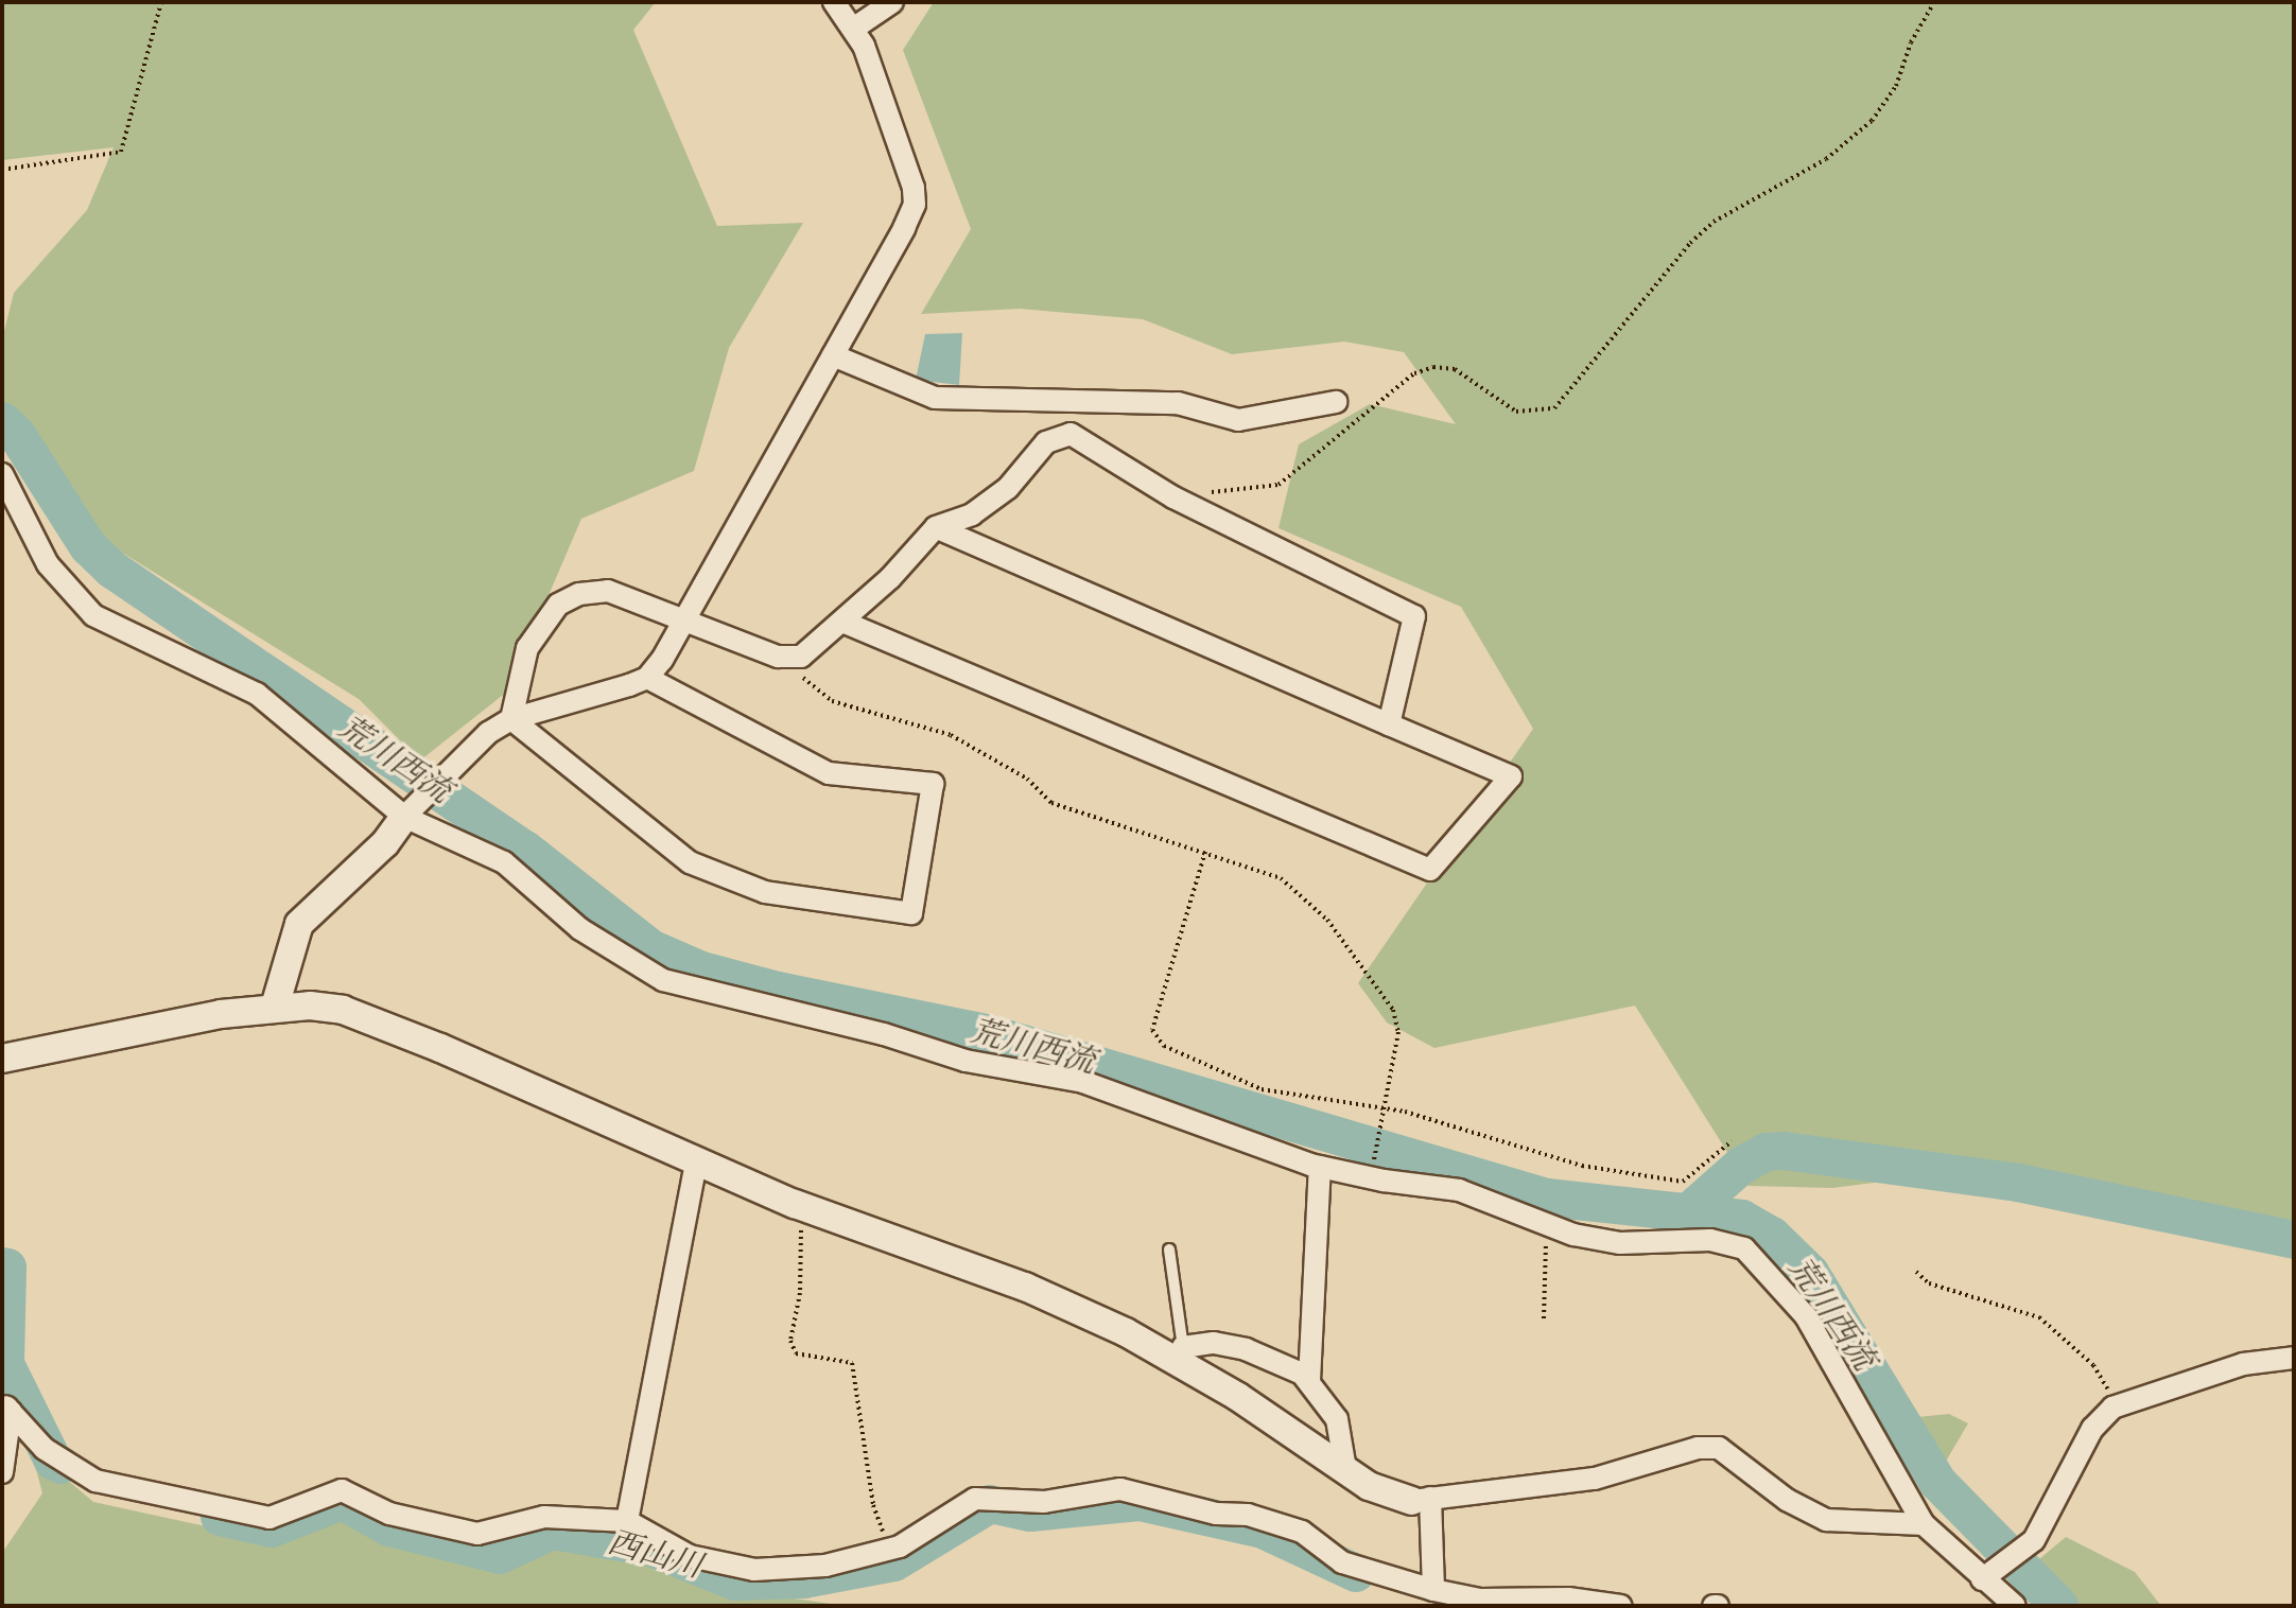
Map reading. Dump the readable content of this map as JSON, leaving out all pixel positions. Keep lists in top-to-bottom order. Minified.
{"water":["荒川西流","西山川"]}
